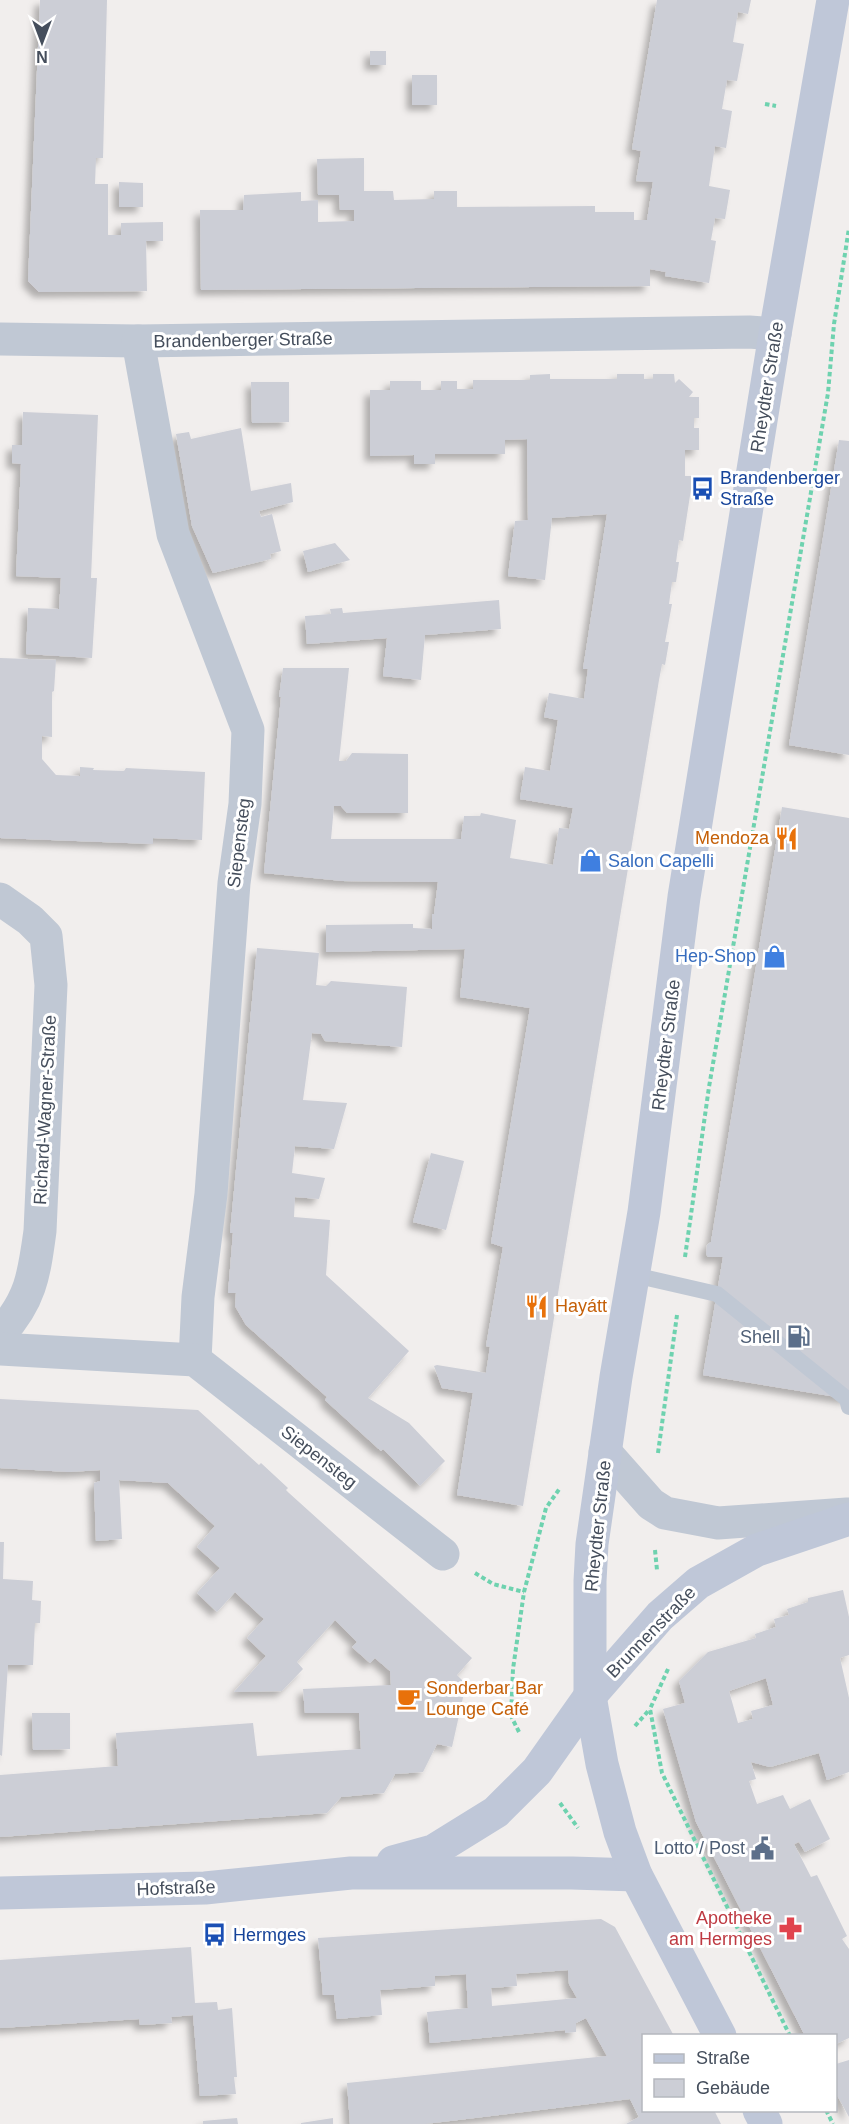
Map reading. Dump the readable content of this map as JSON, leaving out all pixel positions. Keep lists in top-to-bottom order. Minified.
{"streets":{"main road":["Rheydter Straße","Brunnenstraße","Hofstraße"],"street":["Brandenberger Straße","Siepensteg","Richard-Wagner-Straße"]},"crossings":[["Brandenberger Straße","Rheydter Straße"],["Brandenberger Straße","Siepensteg"],["Rheydter Straße","Brunnenstraße"],["Rheydter Straße","Hofstraße"],["Brunnenstraße","Hofstraße"]],"places":{"bus stop":["Brandenberger Straße","Hermges"],"restaurant":["Mendoza","Hayátt"],"shop":["Salon Capelli","Hep-Shop"],"fuel station":["Shell"],"cafe":["Sonderbar Bar Lounge Café"],"public building":["Lotto / Post"],"pharmacy":["Apotheke am Hermges"]},"legend":["Straße","Gebäude"],"north":"bottom"}
